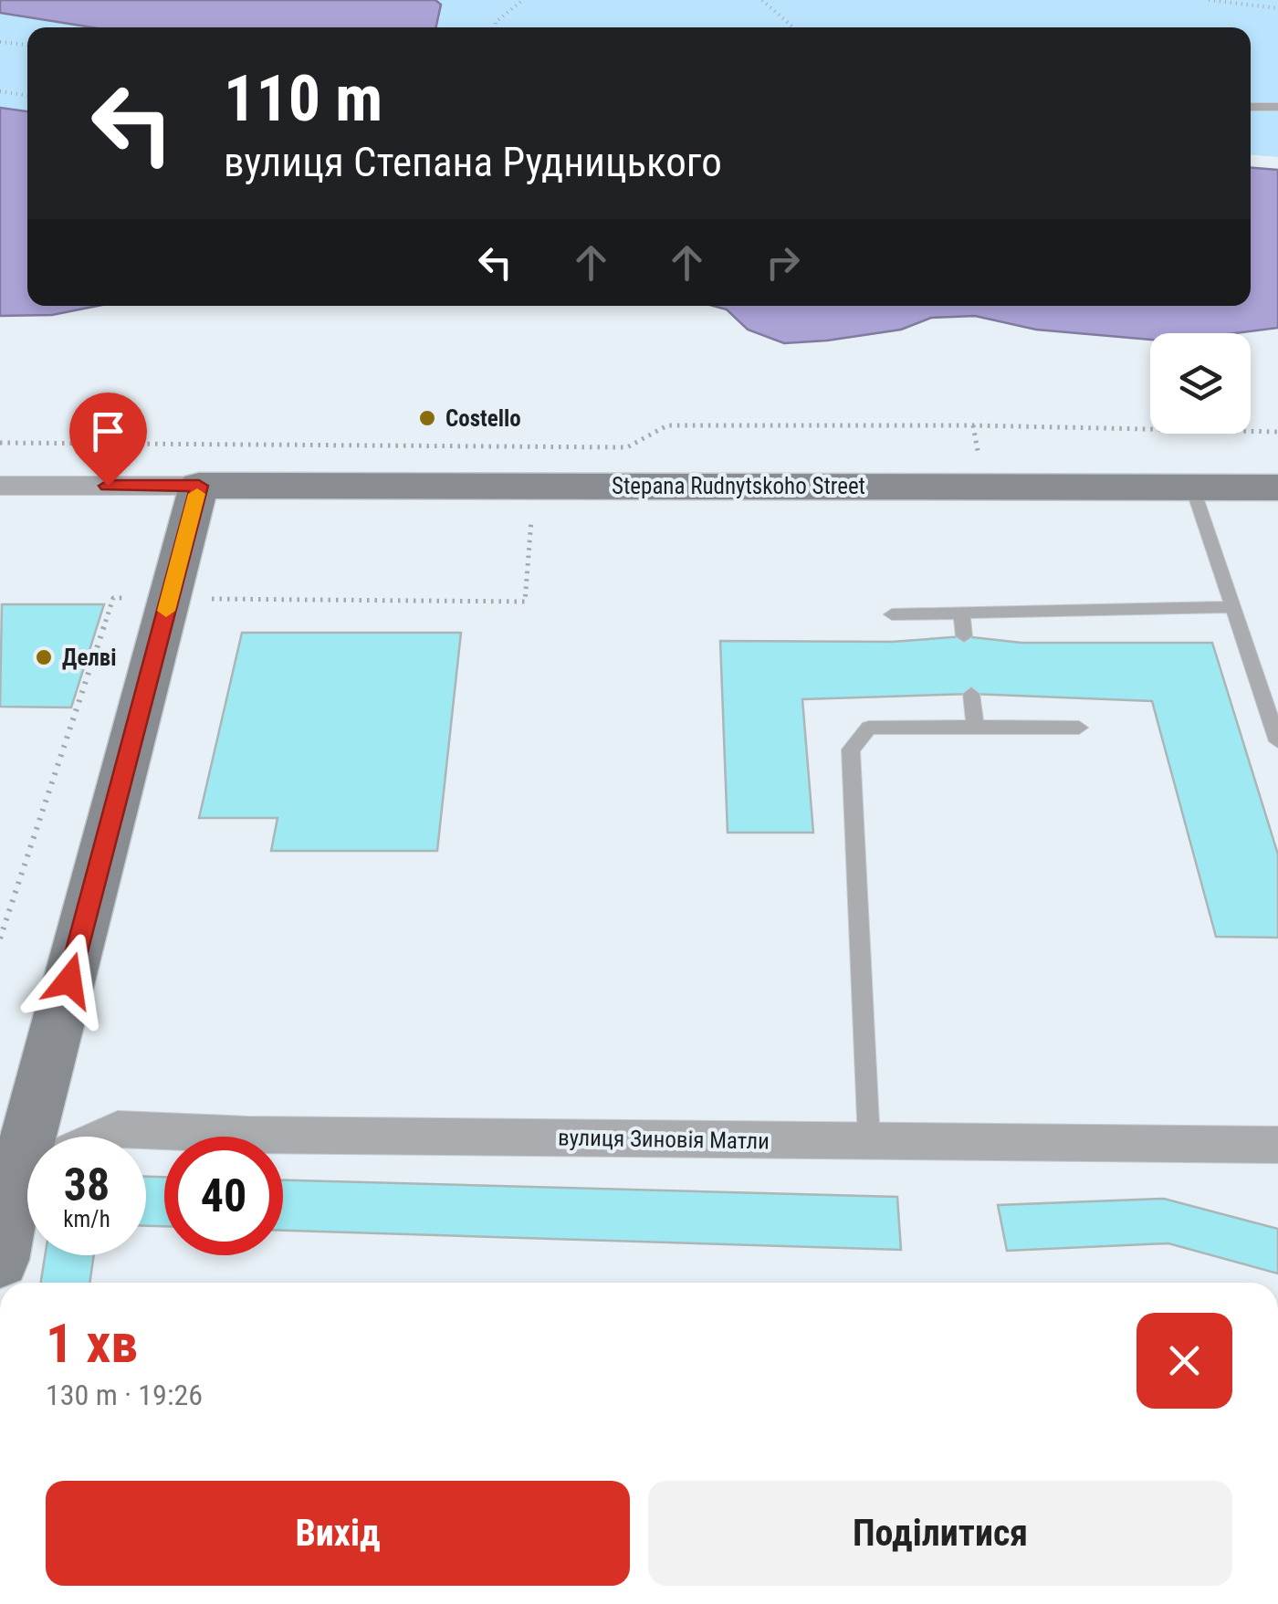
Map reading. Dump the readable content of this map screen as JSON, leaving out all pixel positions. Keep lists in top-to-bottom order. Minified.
{"streets":{"street":["Stepana Rudnytskoho Street","вулиця Зиновія Матли"]},"places":["Costello","Делві"],"page":{"turn":["110 m","вулиця Степана Рудницького"],"speed":"38 km/h","limit":"40","heading":["1 хв","130 m · 19:26"],"buttons":["Вихід","Поділитися"]}}
